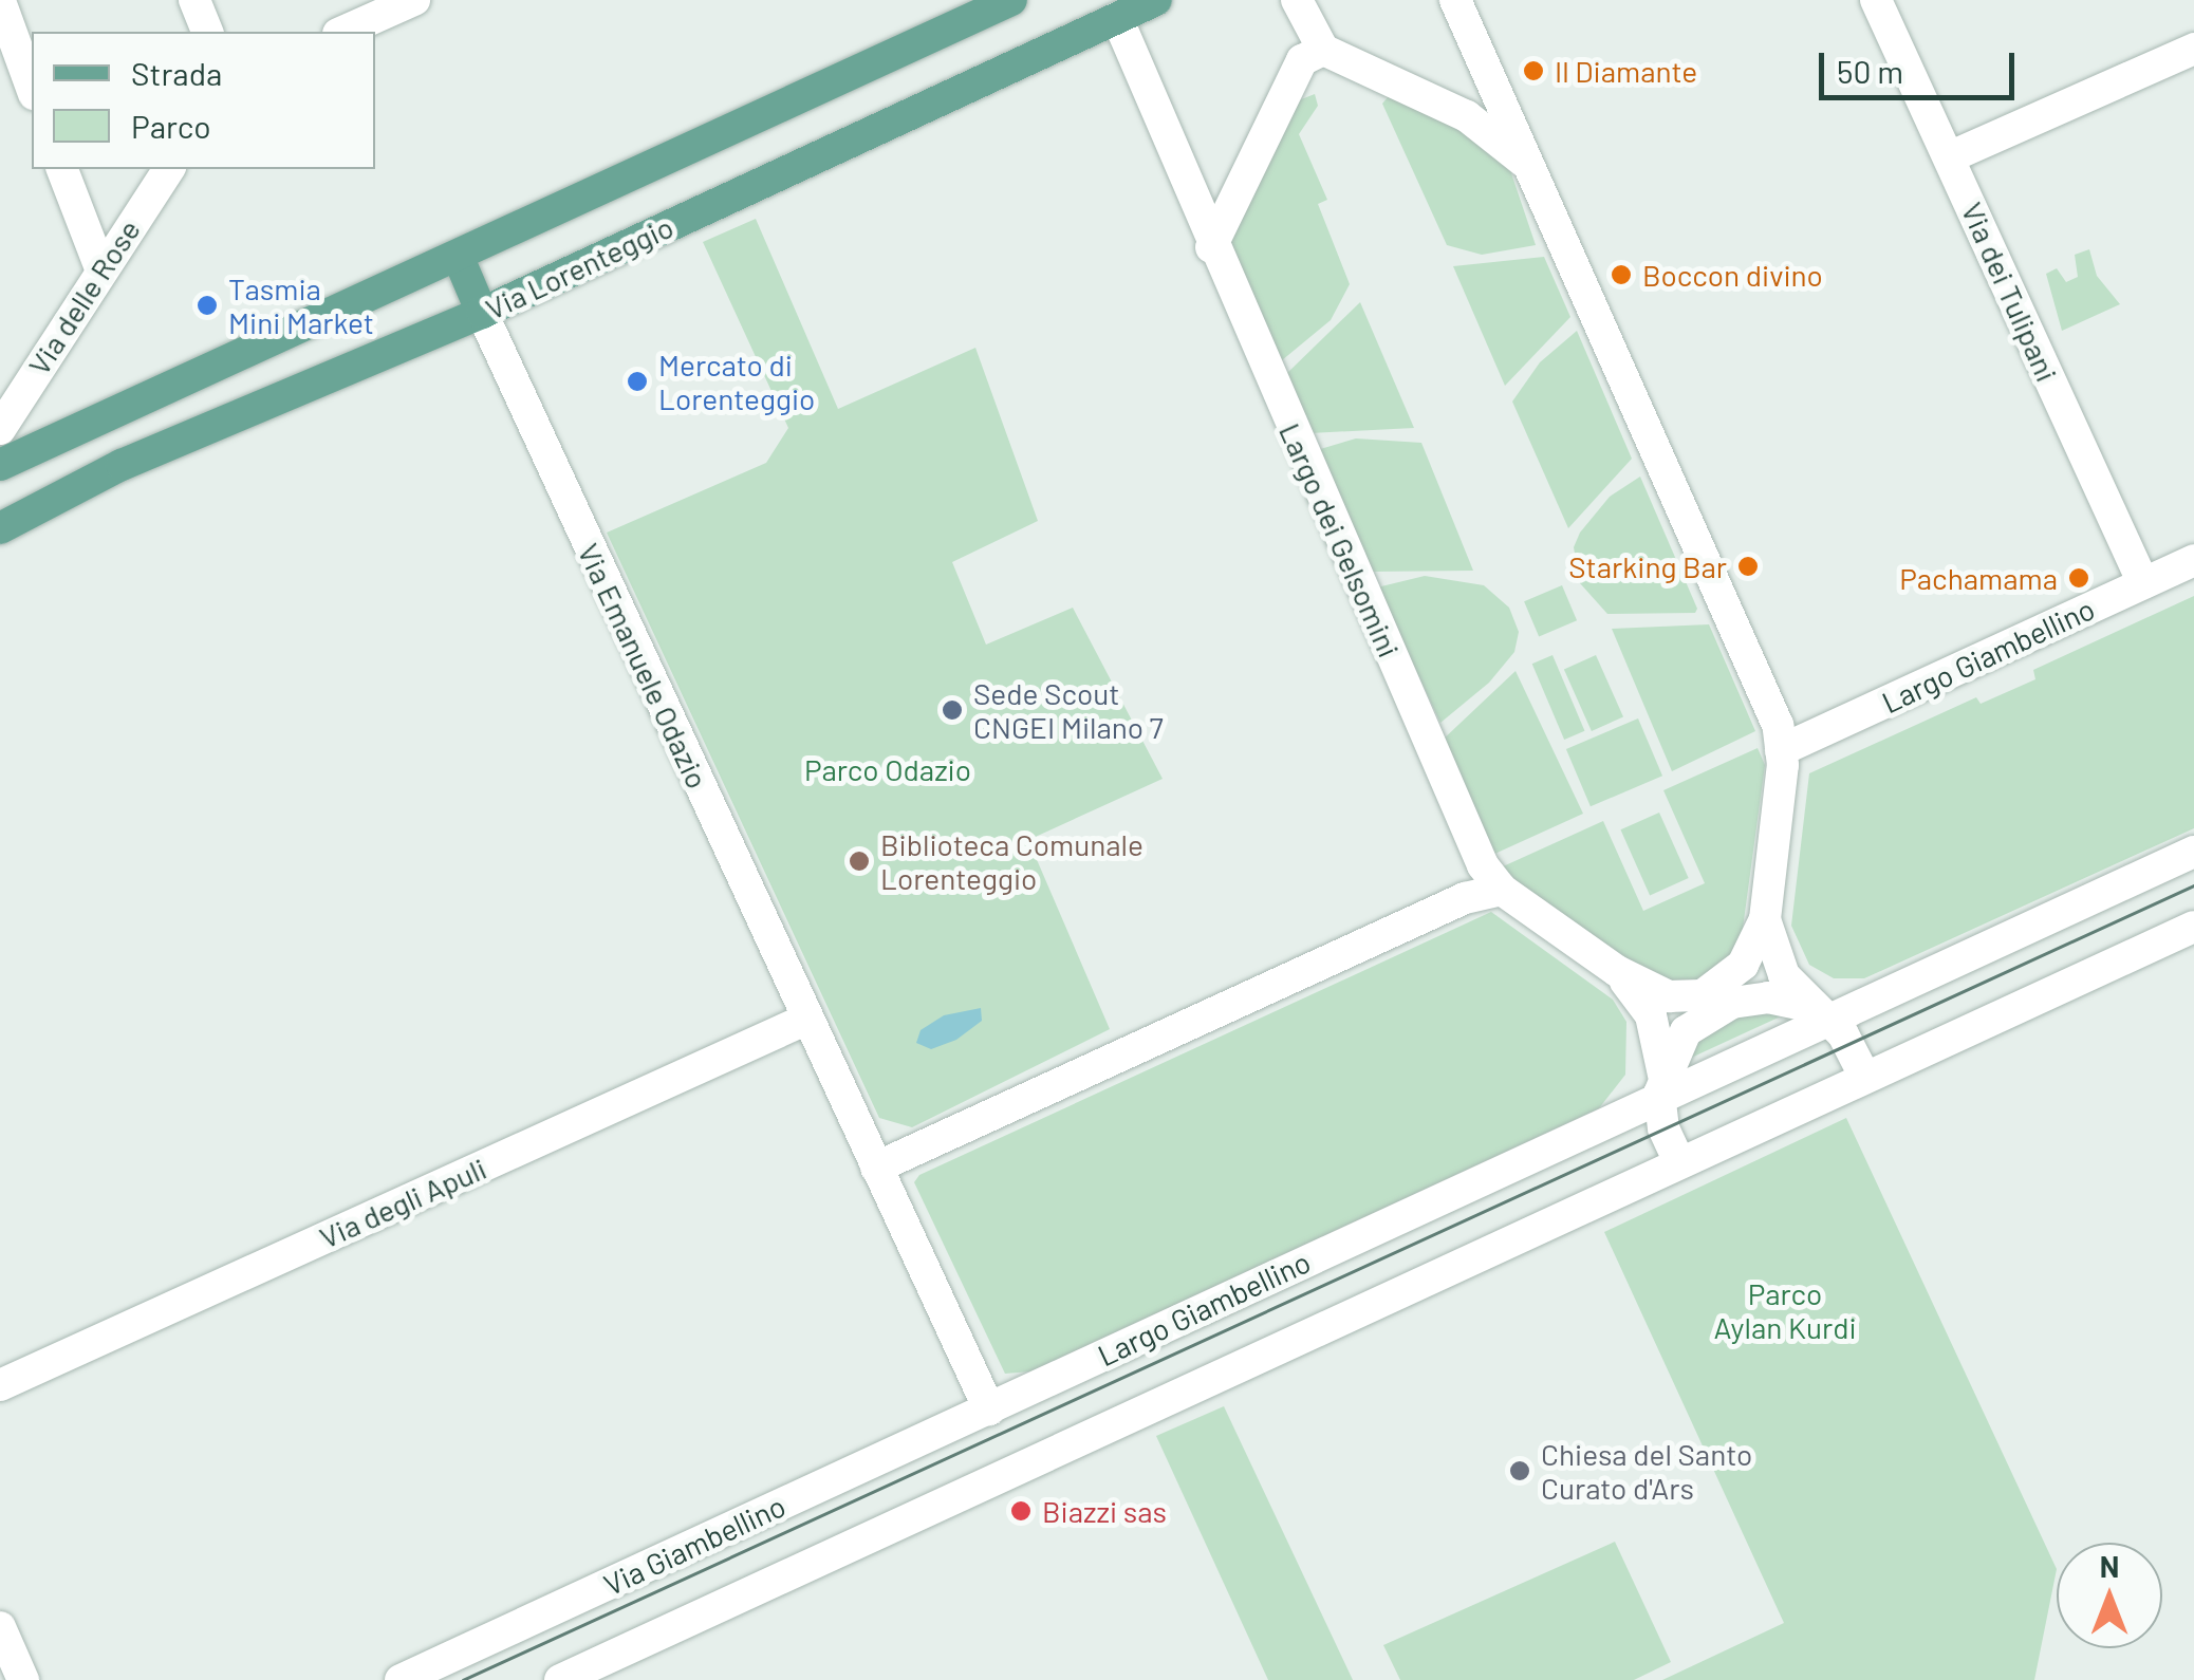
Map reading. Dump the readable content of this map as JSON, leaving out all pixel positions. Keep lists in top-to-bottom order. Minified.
{"streets":{"main road":["Via Lorenteggio"],"street":["Via dei Tulipani","Via delle Rose","Largo dei Gelsomini","Largo Giambellino","Via Emanuele Odazio","Via degli Apuli","Via Giambellino"]},"crossings":[["Via Lorenteggio","Largo dei Gelsomini"],["Via Lorenteggio","Via Emanuele Odazio"],["Via dei Tulipani","Largo Giambellino"],["Largo dei Gelsomini","Largo Giambellino"],["Largo Giambellino","Via Giambellino"],["Via Emanuele Odazio","Via degli Apuli"]],"parks":["Parco Odazio","Parco Aylan Kurdi"],"places":["Il Diamante","Boccon divino","Tasmia Mini Market","Mercato di Lorenteggio","Starking Bar","Pachamama","Sede Scout CNGEI Milano 7","Biblioteca Comunale Lorenteggio","Chiesa del Santo Curato d'Ars","Biazzi sas"],"legend":["Strada","Parco"],"scale_bar":"50 m","north":"top"}
